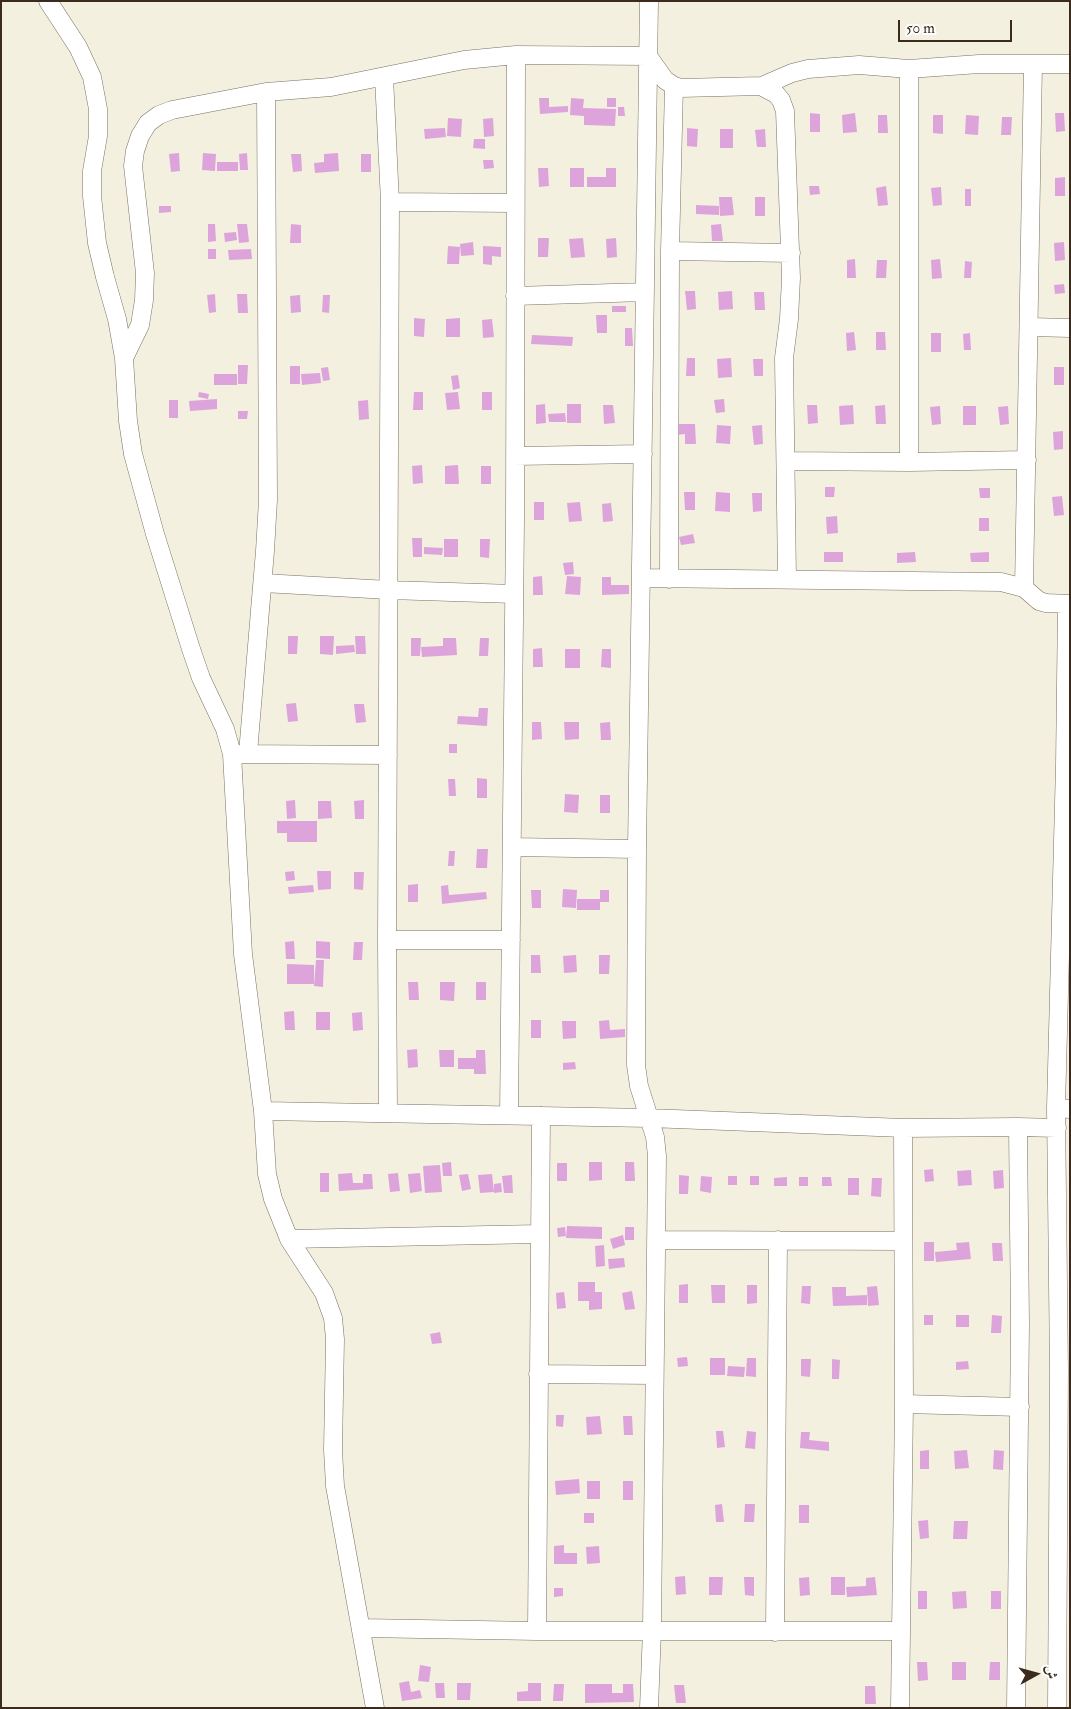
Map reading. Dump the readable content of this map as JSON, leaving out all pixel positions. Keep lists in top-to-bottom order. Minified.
{"scale_bar":"50 m","north":"right"}
